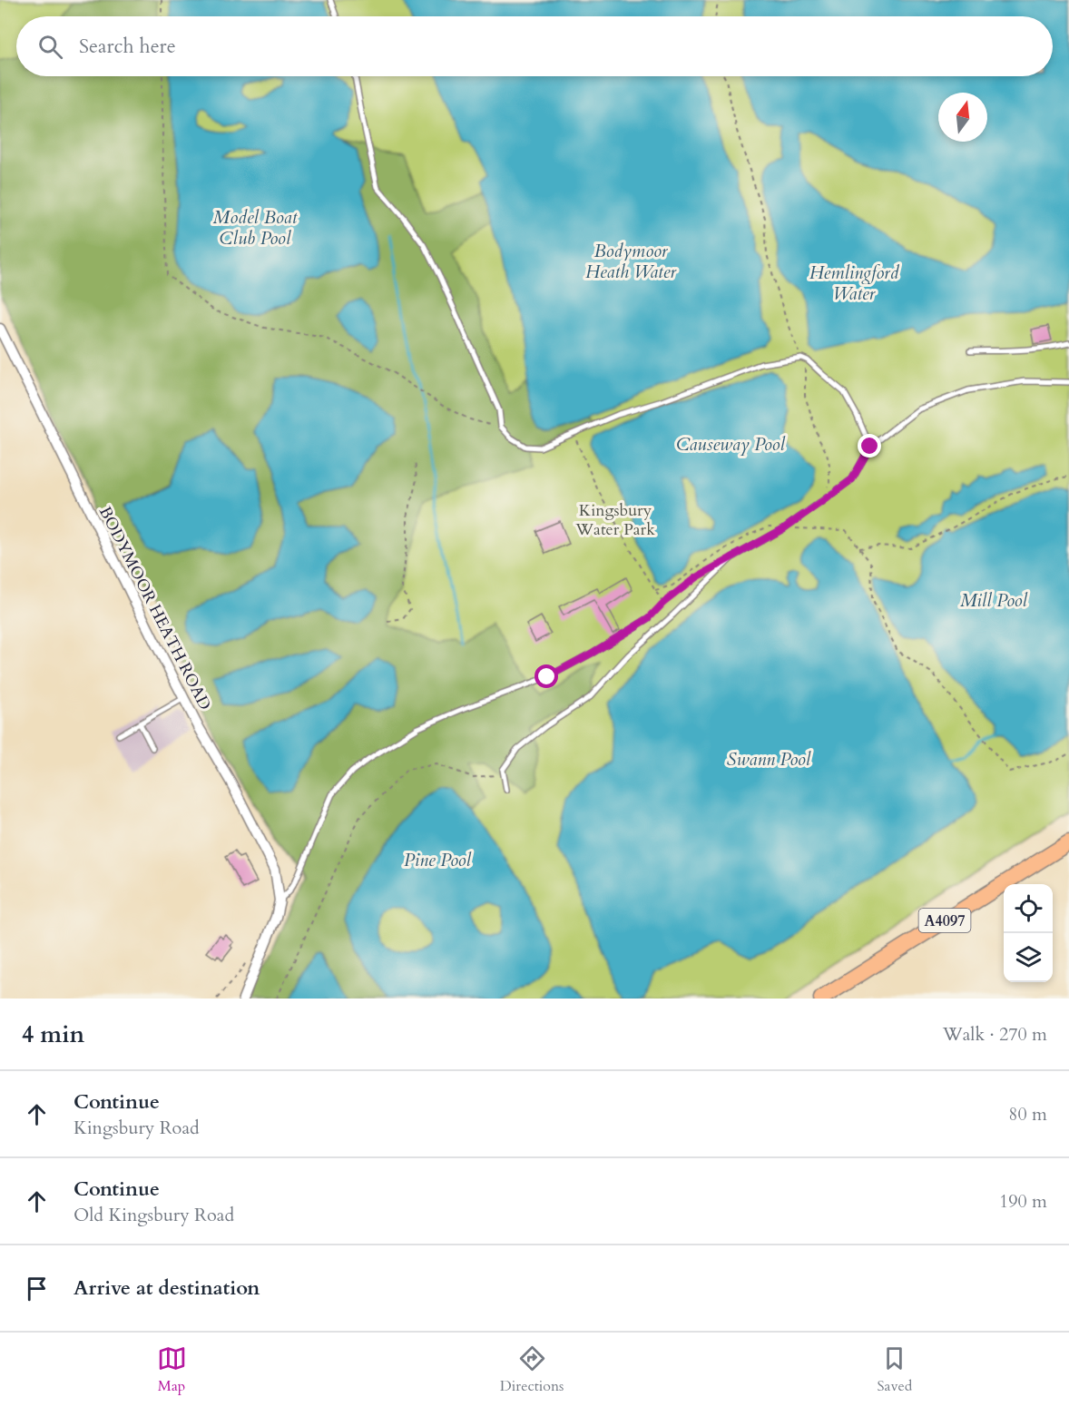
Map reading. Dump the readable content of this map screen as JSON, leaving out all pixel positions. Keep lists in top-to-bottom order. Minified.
{"streets":{"main road":["A4097"],"street":["BODYMOOR HEATH ROAD"]},"water":["Model Boat Club Pool","Bodymoor Heath Water","Hemlingford Water","Causeway Pool","Mill Pool","Swann Pool","Pine Pool"],"parks":["Kingsbury Water Park"],"north":"top","page":{"search":"Search here","heading":["4 min","Walk · 270 m"],"list":[["Continue","Kingsbury Road","80 m"],["Continue","Old Kingsbury Road","190 m"],"Arrive at destination"],"nav":["Map","Directions","Saved"]}}
